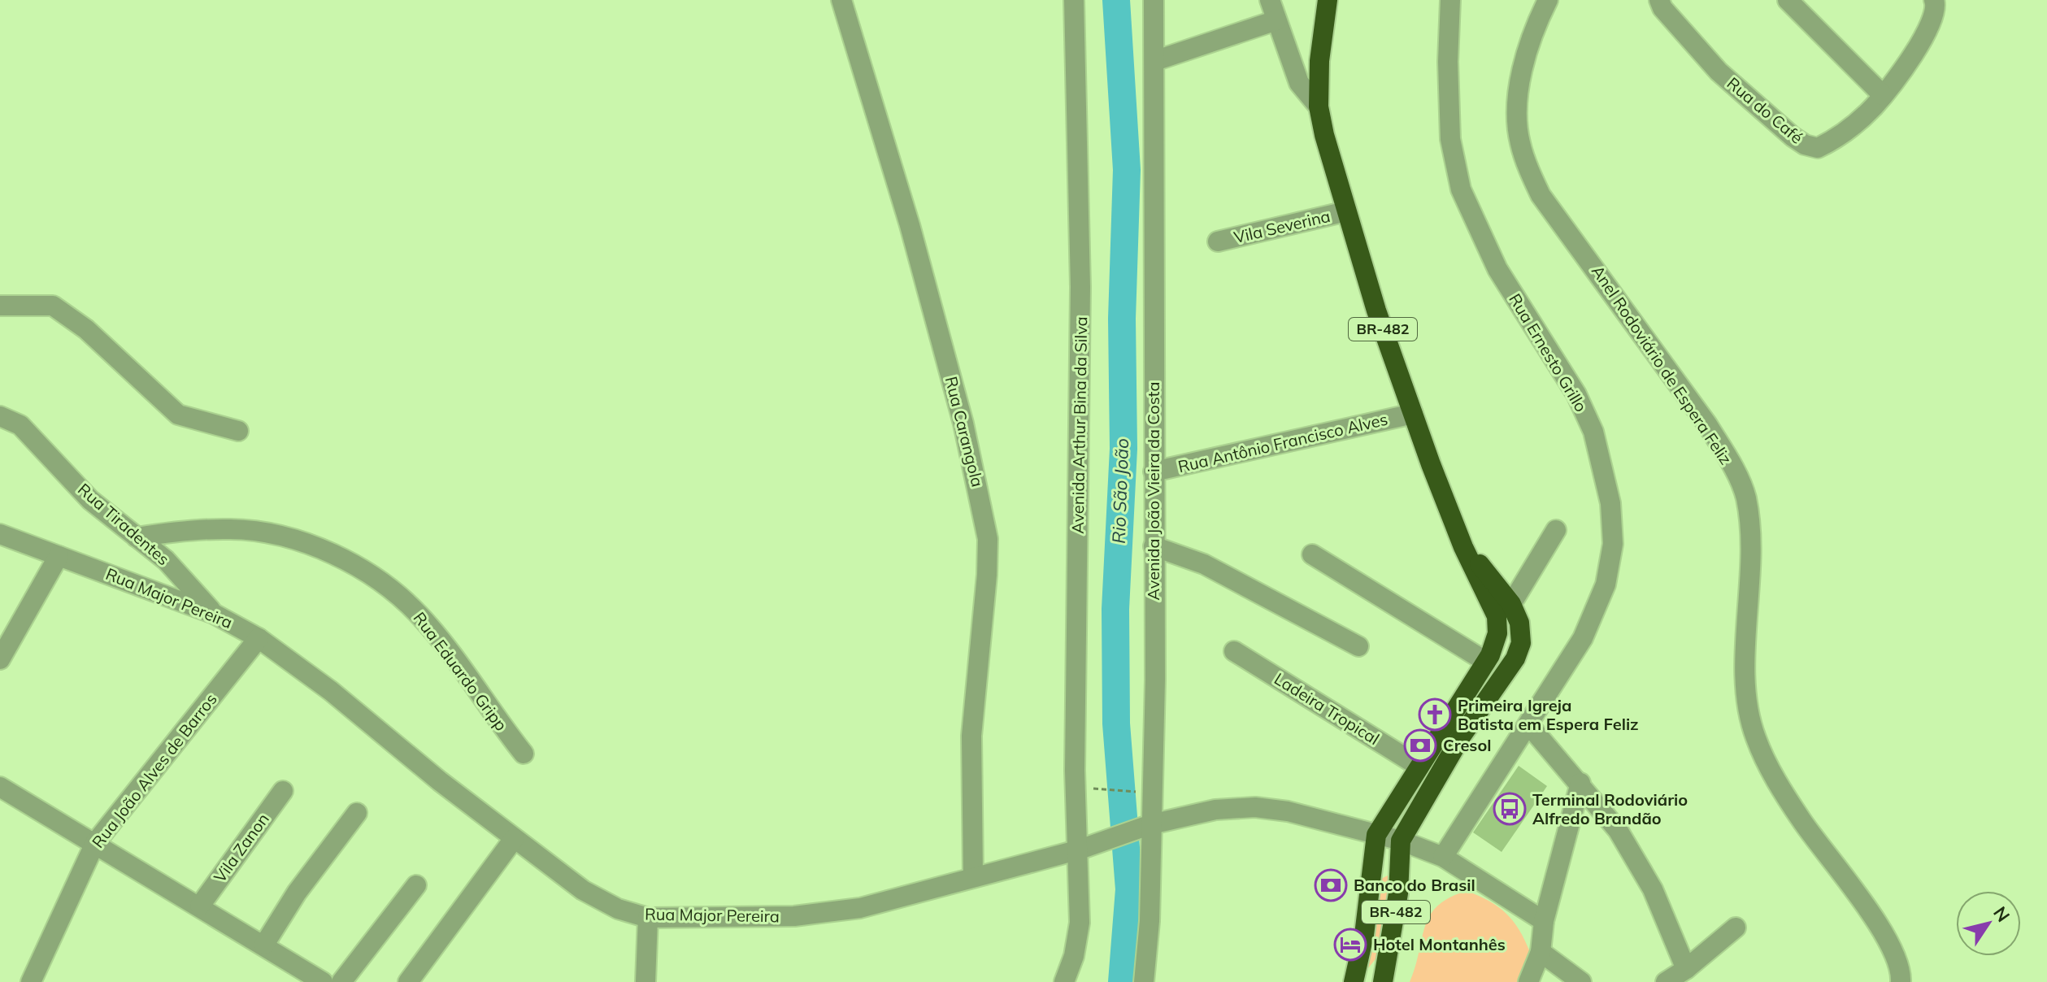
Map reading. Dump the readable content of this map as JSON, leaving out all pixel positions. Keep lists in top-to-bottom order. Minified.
{"streets":{"highway":["BR-482"],"street":["Rua do Café","Vila Severina","Rua Ernesto Grillo","Anel Rodoviário de Espera Feliz","Avenida Arthur Bina da Silva","Rua Carangola","Rua Antônio Francisco Alves","Avenida João Vieira da Costa","Rua Tiradentes","Rua Major Pereira","Rua Eduardo Gripp","Ladeira Tropical","Rua João Alves de Barros","Vila Zanon"]},"crossings":[["Vila Severina","BR-482"],["BR-482","Rua Antônio Francisco Alves"],["BR-482","Rua Major Pereira"],["BR-482","Ladeira Tropical"],["Avenida Arthur Bina da Silva","Rua Major Pereira"],["Rua Carangola","Rua Major Pereira"],["Rua Antônio Francisco Alves","Avenida João Vieira da Costa"],["Avenida João Vieira da Costa","Rua Major Pereira"],["Rua Tiradentes","Rua Major Pereira"],["Rua Tiradentes","Rua Eduardo Gripp"],["Rua Major Pereira","Rua João Alves de Barros"]],"water":["Rio São João"],"places":{"church":["Primeira Igreja Batista em Espera Feliz"],"bank":["Cresol","Banco do Brasil"],"bus stop":["Terminal Rodoviário Alfredo Brandão"],"hotel":["Hotel Montanhês"]},"north":"top right"}
